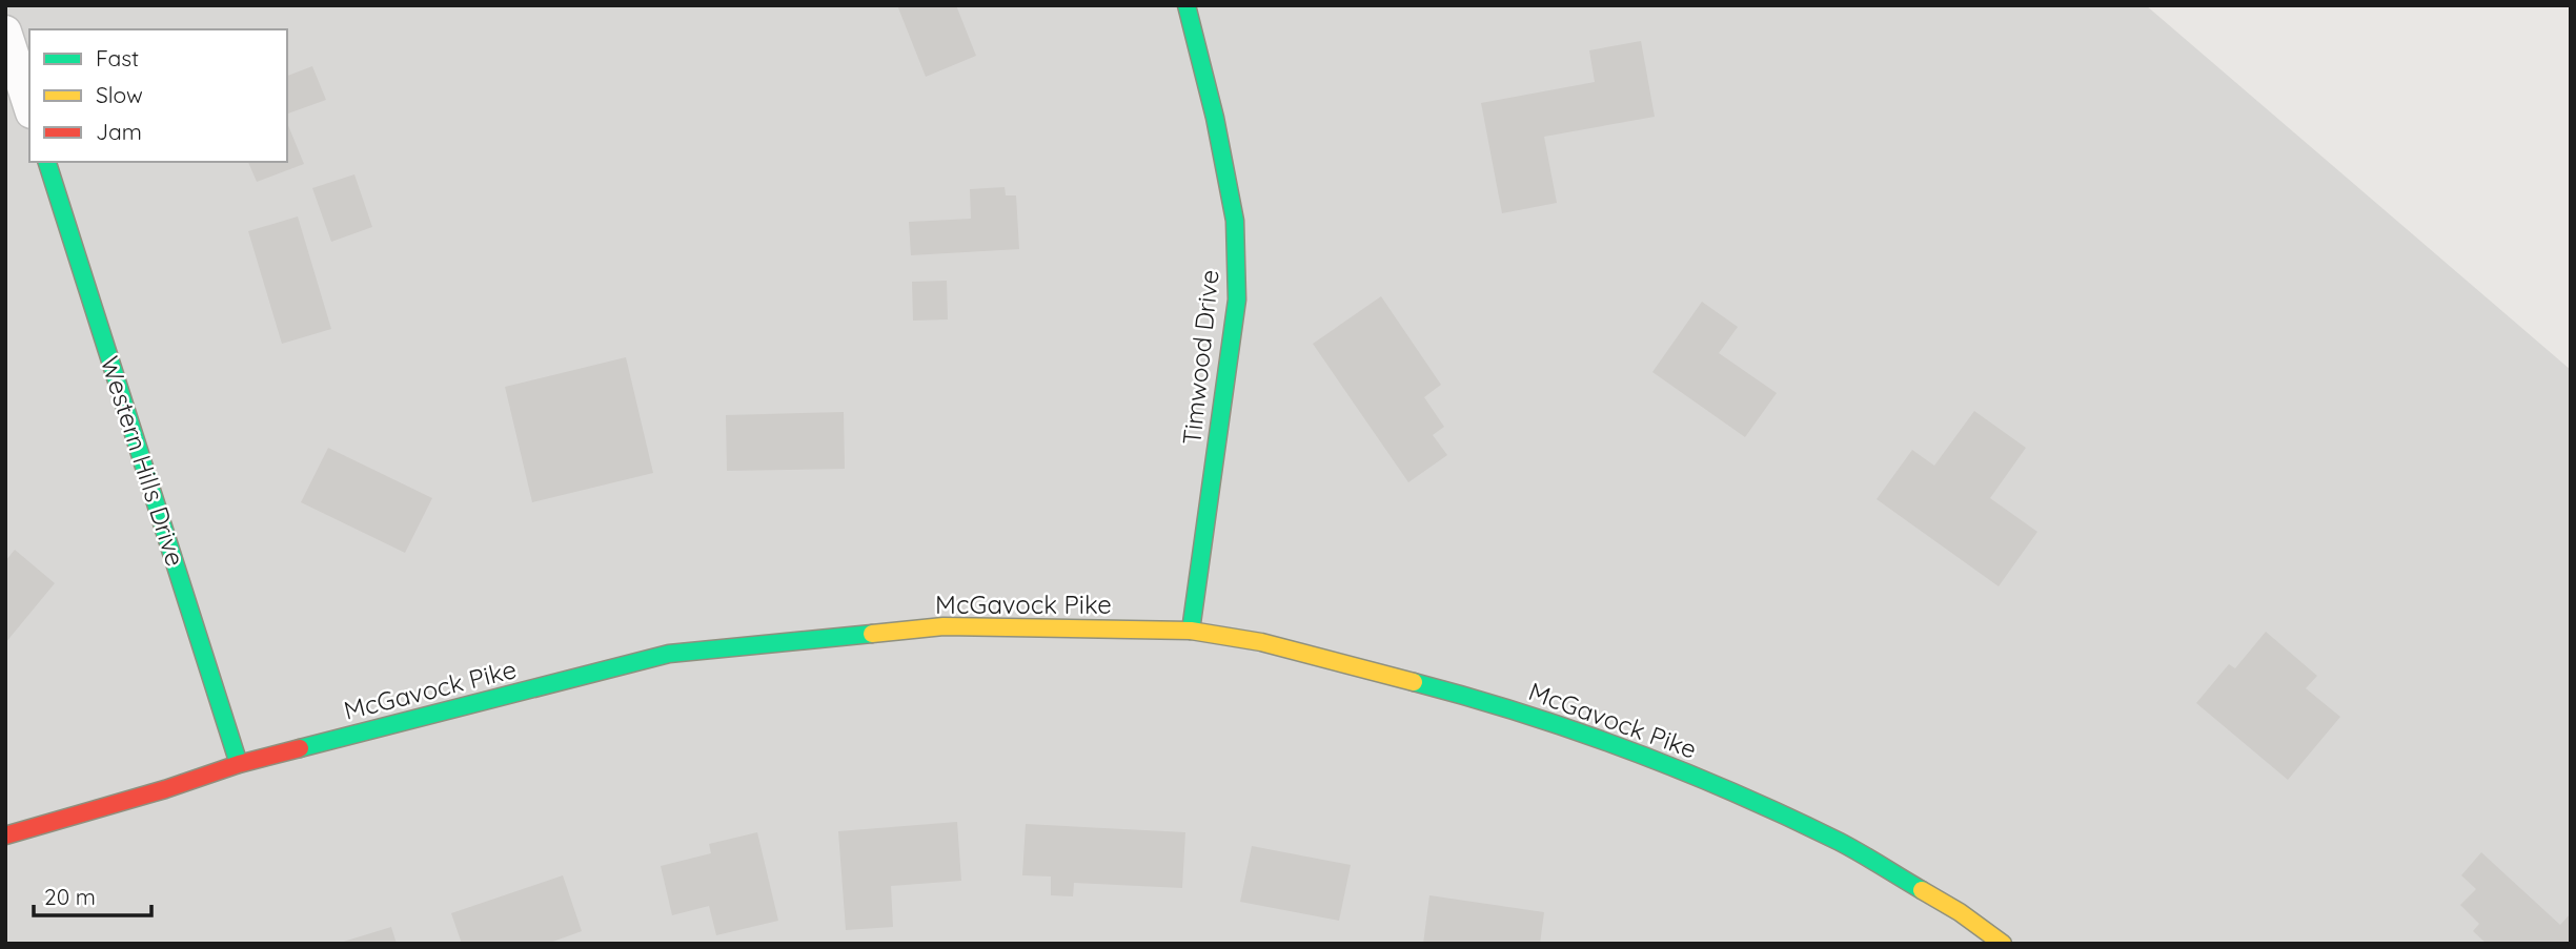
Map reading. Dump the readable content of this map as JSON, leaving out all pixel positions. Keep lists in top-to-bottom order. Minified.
{"streets":{"main road":["Timwood Drive","Western Hills Drive","McGavock Pike"]},"crossings":[["Timwood Drive","McGavock Pike"],["Western Hills Drive","McGavock Pike"]],"legend":["Fast","Slow","Jam"],"scale_bar":"20 m"}
